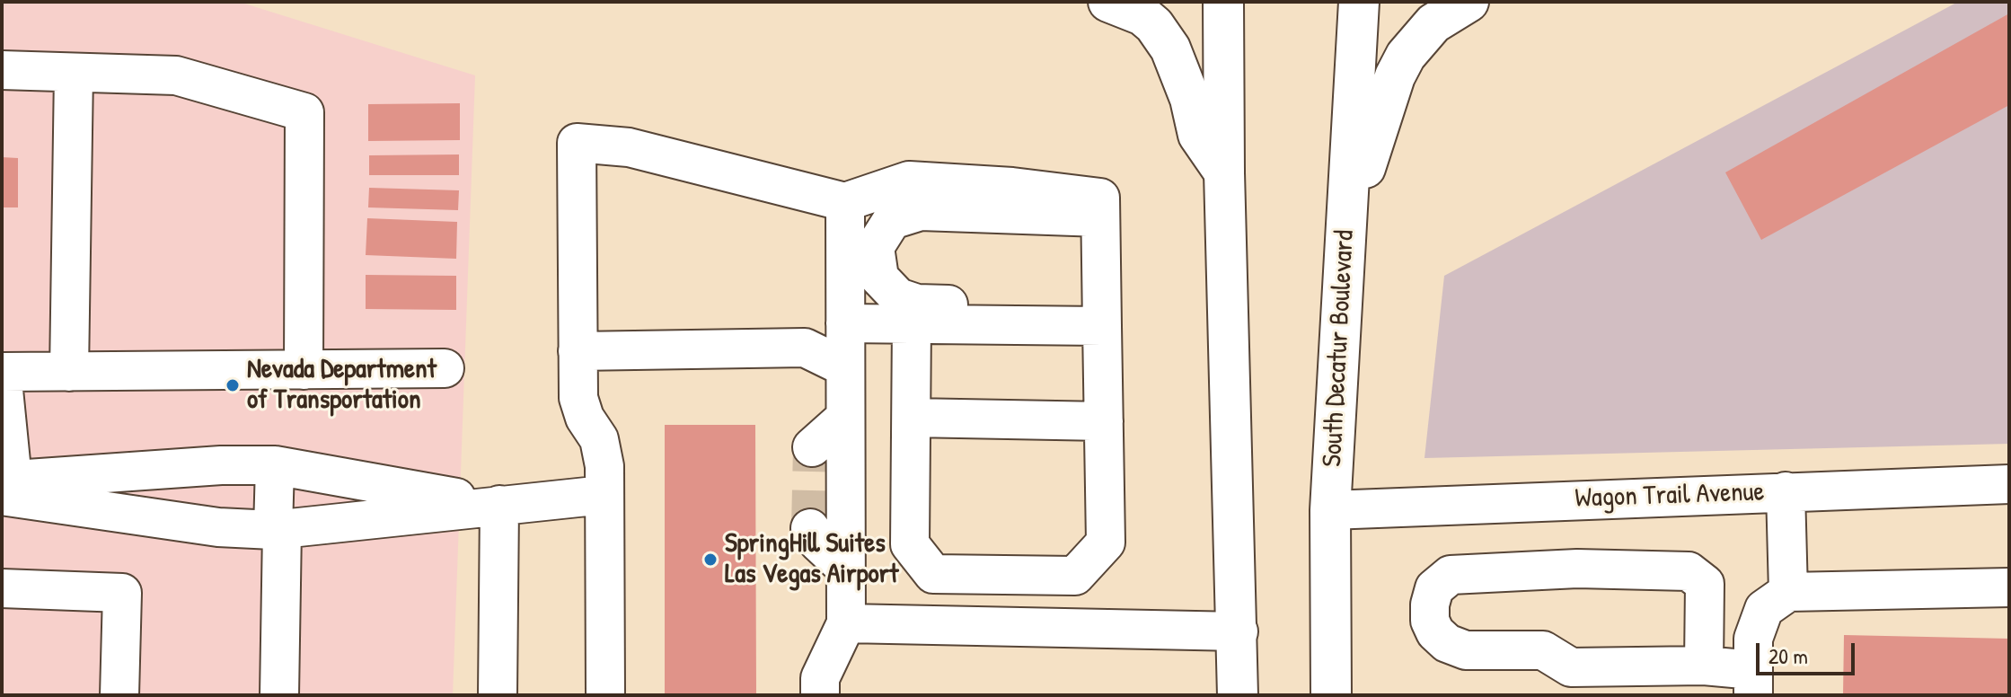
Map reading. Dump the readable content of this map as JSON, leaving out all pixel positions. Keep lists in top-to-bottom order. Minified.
{"streets":{"main road":["South Decatur Boulevard"],"street":["Wagon Trail Avenue"]},"crossings":[["South Decatur Boulevard","Wagon Trail Avenue"]],"places":["Nevada Department of Transportation","SpringHill Suites Las Vegas Airport"],"scale_bar":"20 m"}
